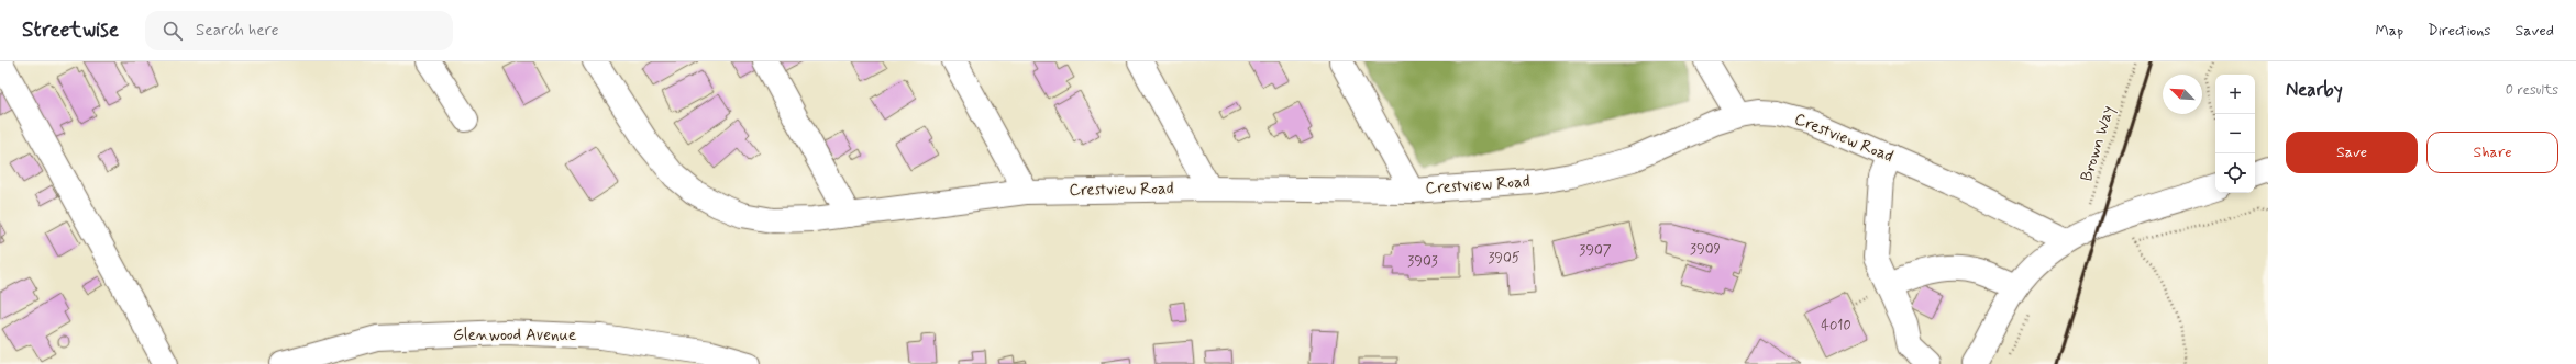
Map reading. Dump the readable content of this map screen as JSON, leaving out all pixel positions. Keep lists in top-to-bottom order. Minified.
{"streets":{"street":["Crestview Road","Glenwood Avenue"],"path":["Brown Way"]},"crossings":[["Crestview Road","Brown Way"]],"house_numbers":["3909","3907","3905","3903","4010"],"north":"top left","page":{"header":"Streetwise","search":"Search here","nav":["Map","Directions","Saved"],"heading":["Nearby","0 results"],"map_buttons":["+","−"],"buttons":["Save","Share"]}}
